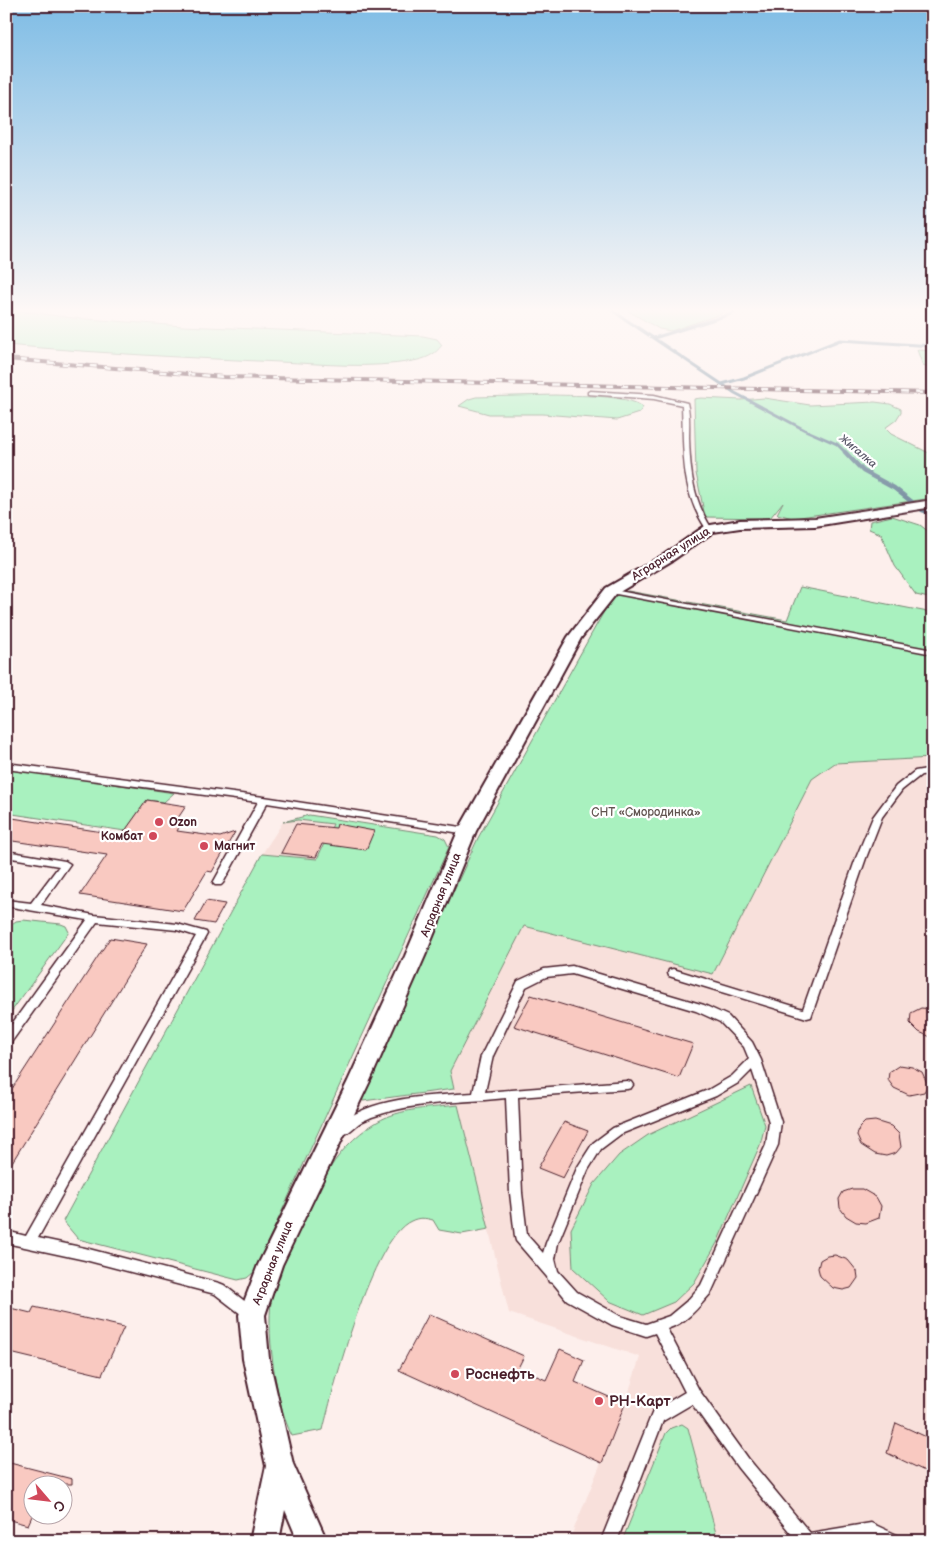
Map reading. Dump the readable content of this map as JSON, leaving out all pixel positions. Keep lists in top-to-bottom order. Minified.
{"streets":{"street":["Аграрная улица"]},"water":["Жигалка"],"parks":["СНТ «Смородинка»"],"places":["Ozon","Комбат","Магнит","Роснефть","РН-Карт"],"north":"bottom right"}
